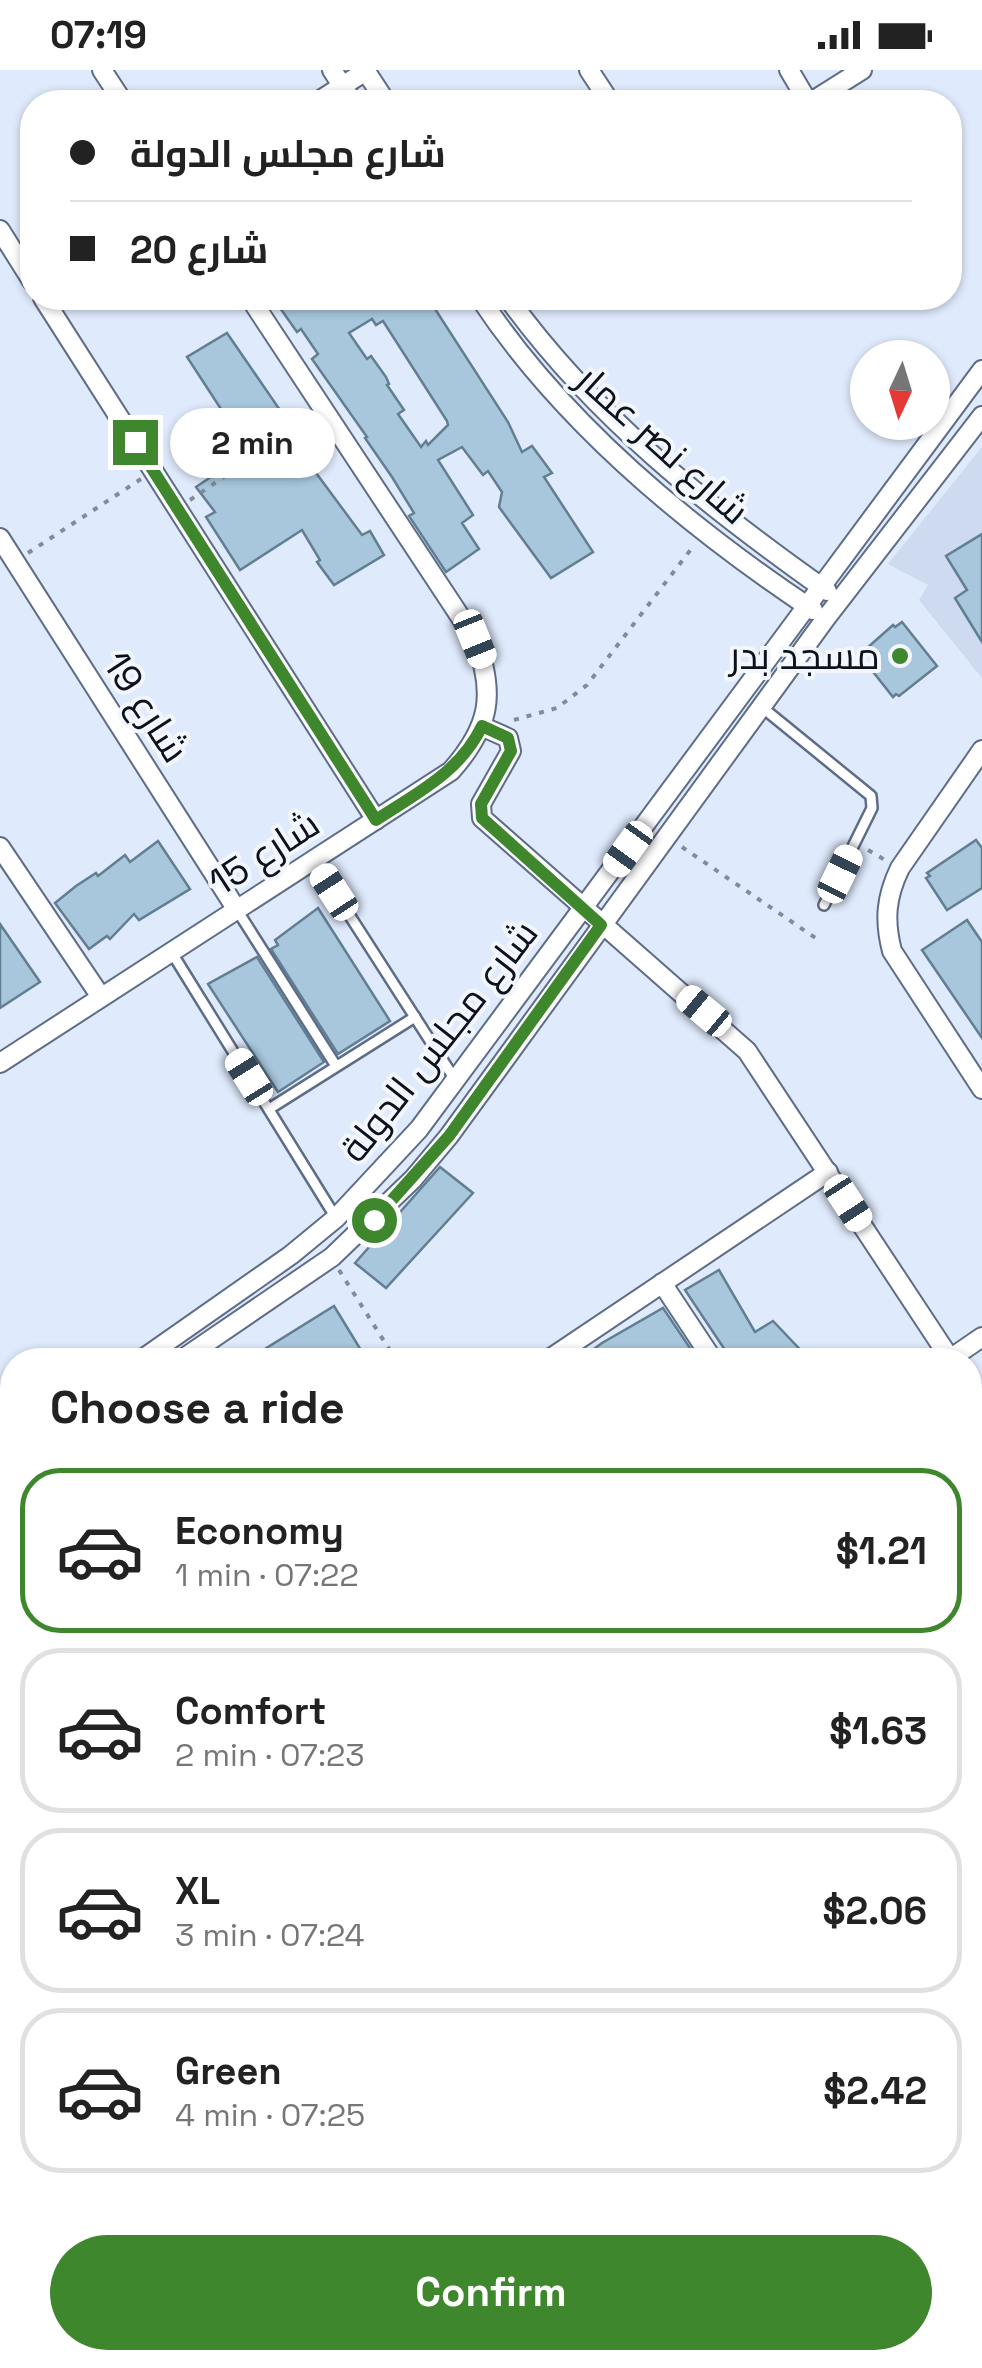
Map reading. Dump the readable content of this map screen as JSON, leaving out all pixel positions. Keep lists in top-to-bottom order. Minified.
{"streets":{"street":["شارع نصر عمار","شارع 19","شارع 15","شارع مجلس الدولة"]},"crossings":[["شارع نصر عمار","شارع مجلس الدولة"],["شارع 19","شارع 15"]],"places":["مسجد بدر"],"north":"bottom","page":{"status":"07:19","banner":["شارع مجلس الدولة","شارع 20"],"bubble":"2 min","heading":"Choose a ride","list":[{"name":"Economy","note":"1 min · 07:22","value":"$1.21"},{"name":"Comfort","note":"2 min · 07:23","value":"$1.63"},{"name":"XL","note":"3 min · 07:24","value":"$2.06"},{"name":"Green","note":"4 min · 07:25","value":"$2.42"}],"buttons":"Confirm"}}
